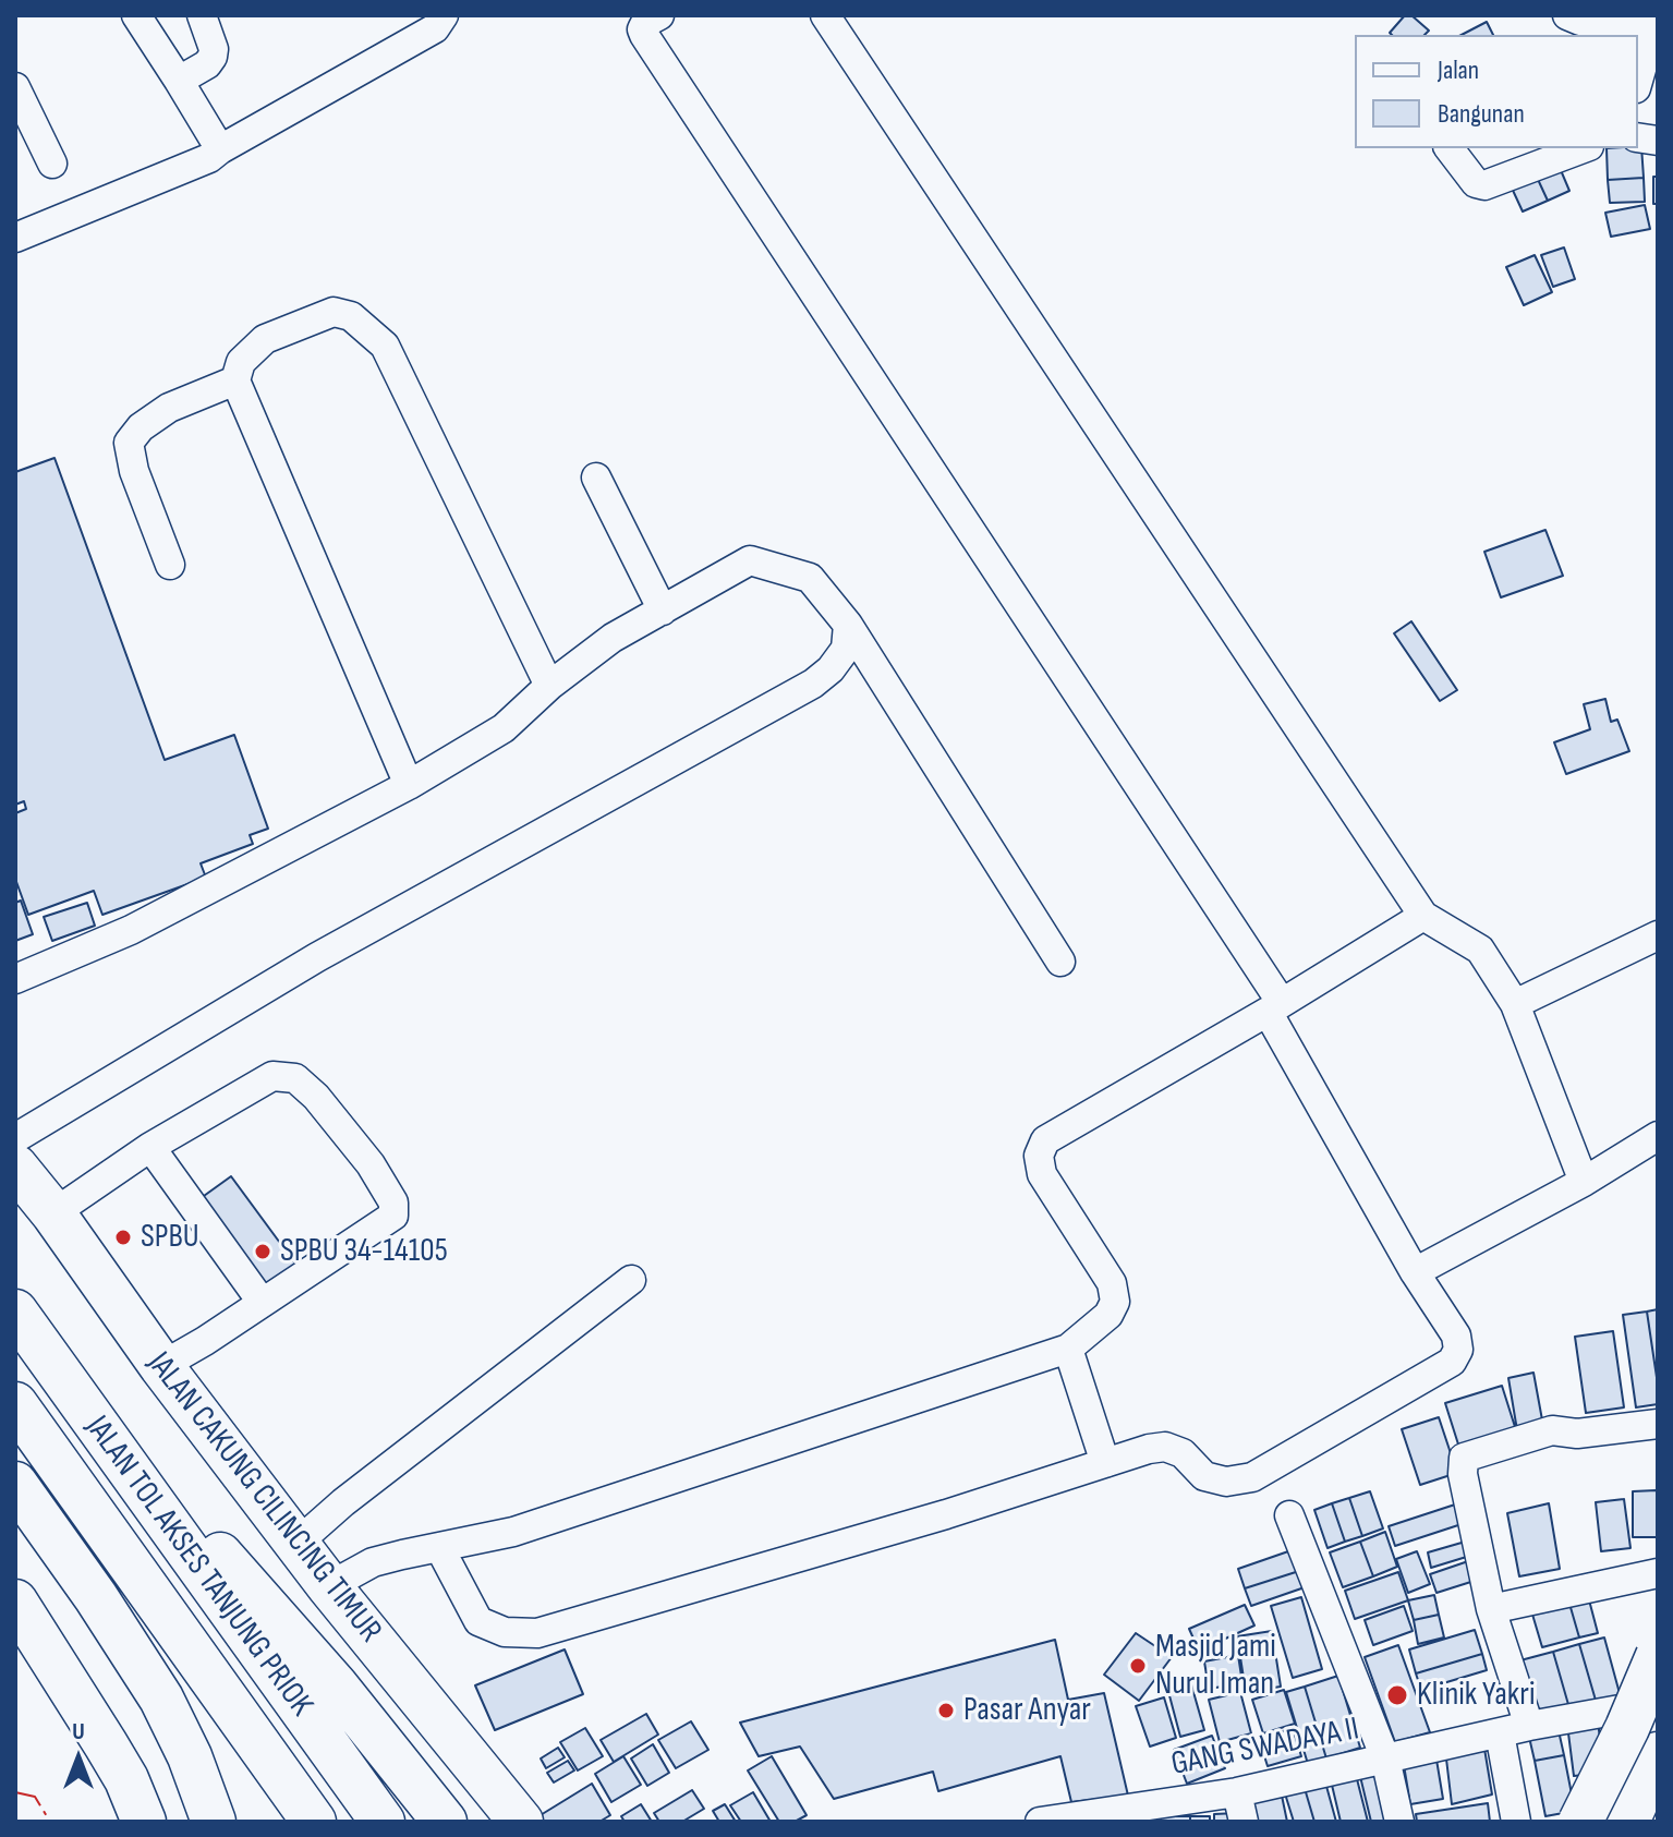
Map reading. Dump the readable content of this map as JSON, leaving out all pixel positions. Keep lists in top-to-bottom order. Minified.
{"streets":{"highway":["JALAN CAKUNG CILINCING TIMUR","JALAN TOL AKSES TANJUNG PRIOK"],"street":["GANG SWADAYA II"]},"places":["SPBU","SPBU 34-14105","Masjid Jami Nurul Iman","Klinik Yakri","Pasar Anyar"],"legend":["Jalan","Bangunan"],"north":"top"}
